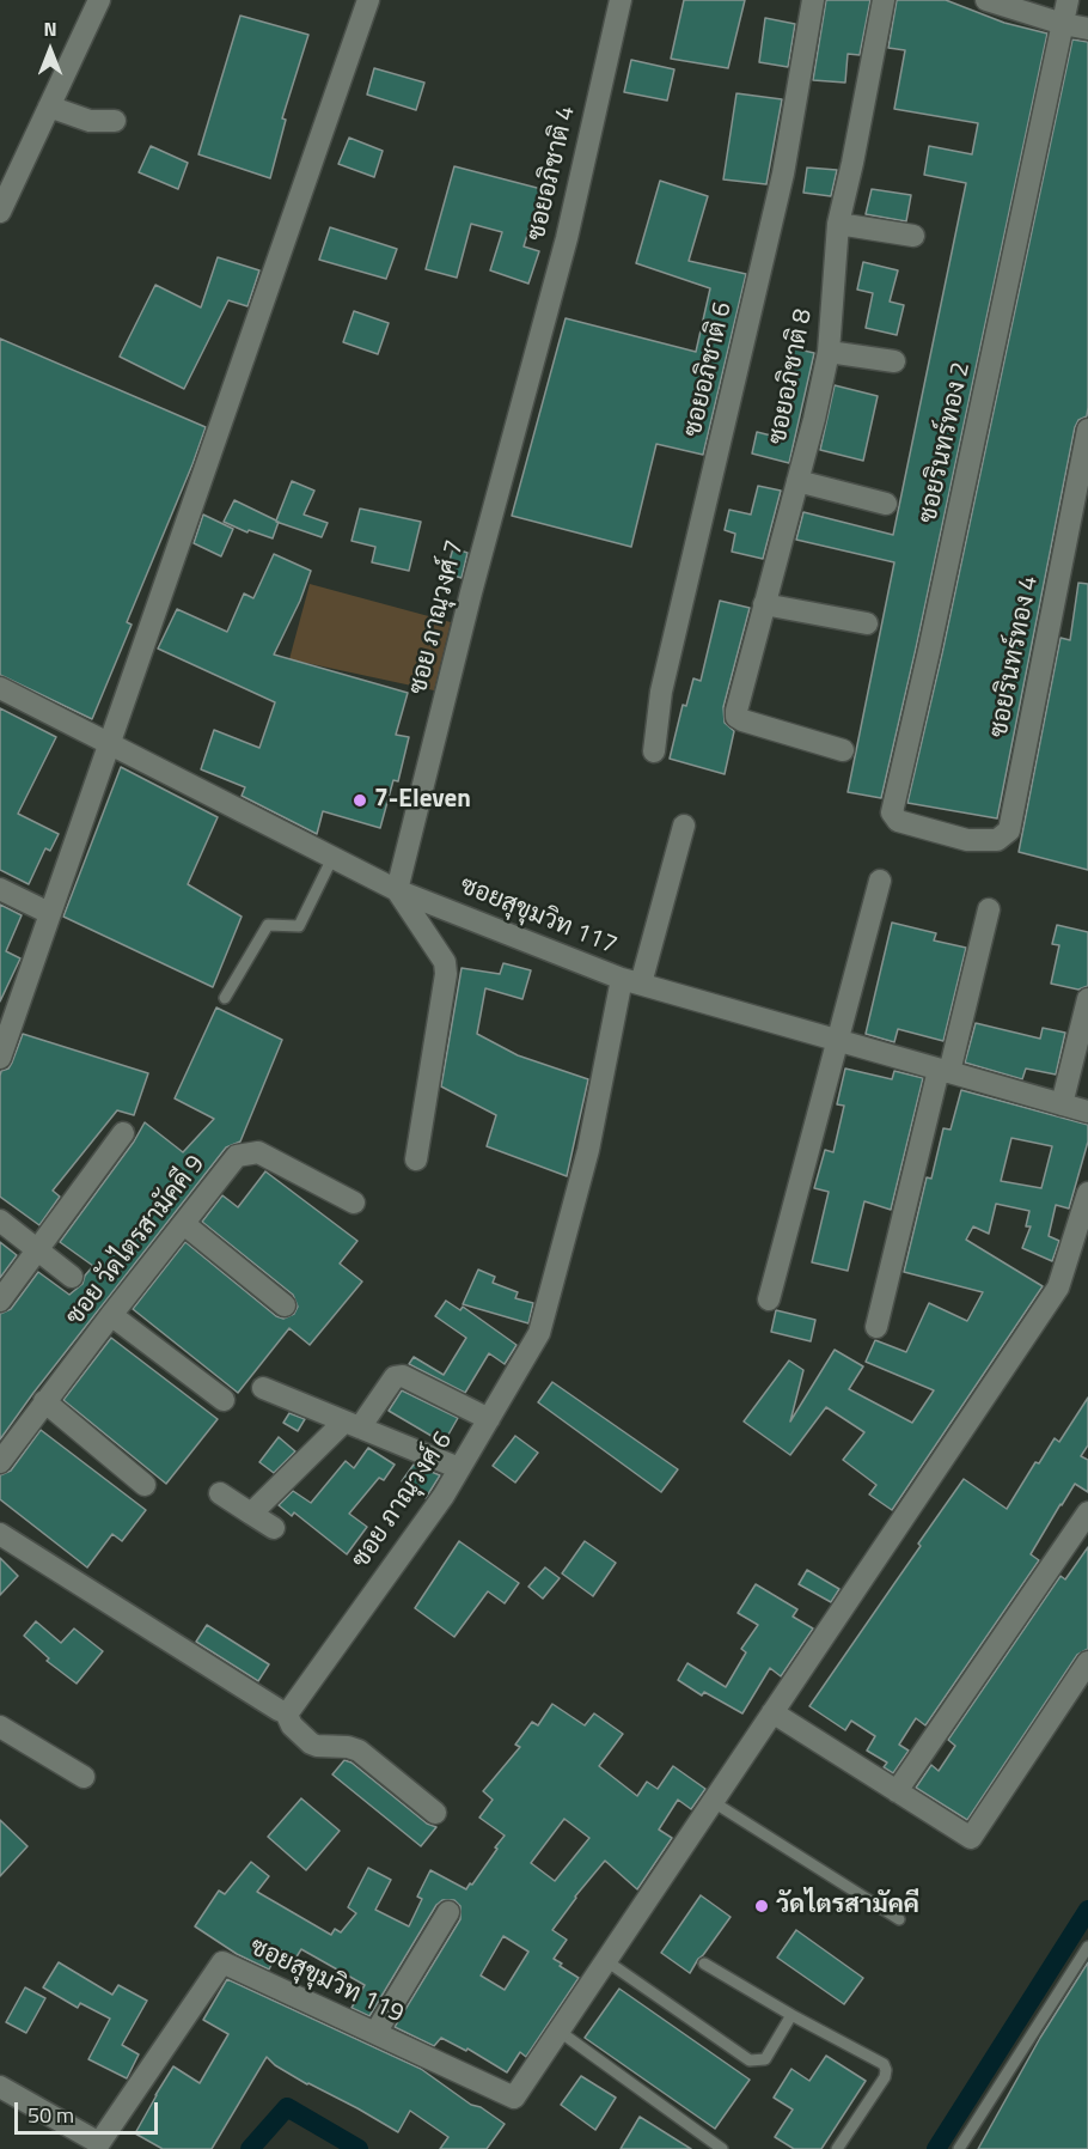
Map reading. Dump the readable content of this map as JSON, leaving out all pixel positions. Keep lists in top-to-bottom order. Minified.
{"streets":{"street":["ซอยอภิชาติ 4","ซอยอภิชาติ 6","ซอยอภิชาติ 8","ซอยรินทร์ทอง 2","ซอย ภาณุวงศ์ 7","ซอยรินทร์ทอง 4","ซอยสุขุมวิท 117","ซอย วัดไตรสามัคคี 9","ซอย ภาณุวงศ์ 6","ซอยสุขุมวิท 119"]},"crossings":[["ซอยอภิชาติ 4","ซอย ภาณุวงศ์ 7"],["ซอยรินทร์ทอง 2","ซอยรินทร์ทอง 4"],["ซอย ภาณุวงศ์ 7","ซอยสุขุมวิท 117"],["ซอยสุขุมวิท 117","ซอย ภาณุวงศ์ 6"]],"places":["7-Eleven","วัดไตรสามัคคี"],"scale_bar":"50 m","north":"top"}
